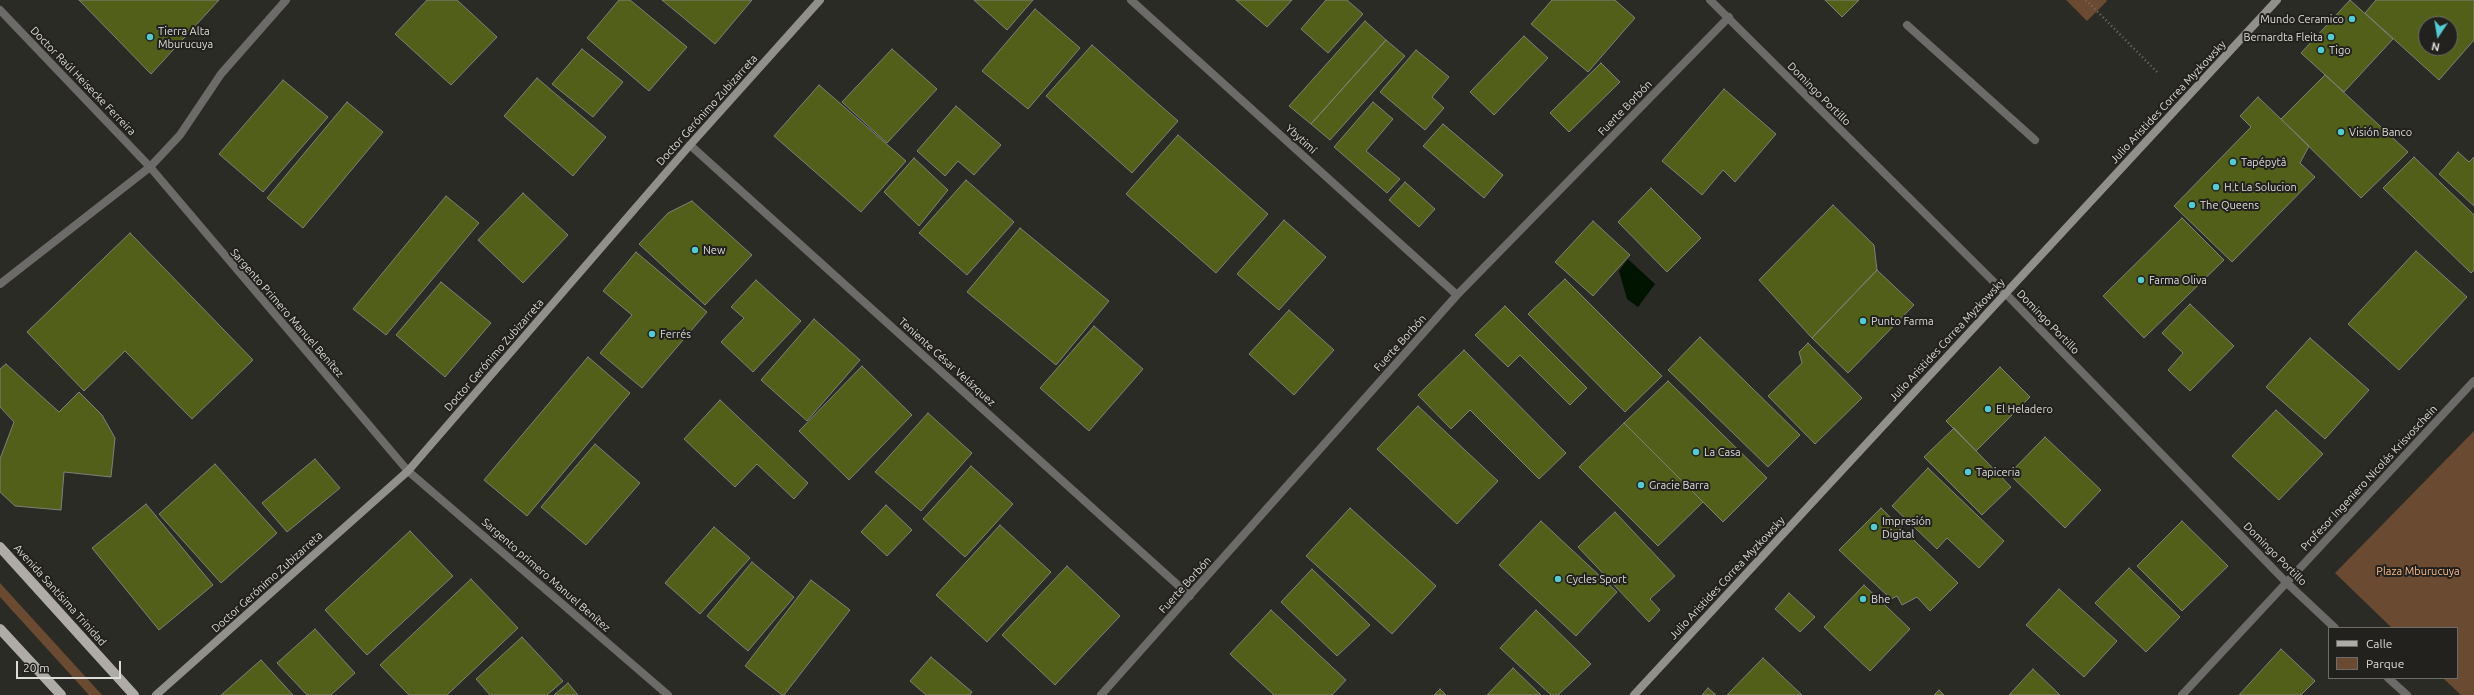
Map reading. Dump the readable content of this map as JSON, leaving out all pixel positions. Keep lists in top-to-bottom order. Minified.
{"streets":{"main road":["Julio Aristides Correa Myzkowsky","Doctor Gerónimo Zubizarreta","Avenida Santísima Trinidad"],"street":["Doctor Raúl Heisecke Ferreira","Domingo Portillo","Fuerte Borbón","Ybytimí","Sargento Primero Manuel Benítez","Teniente César Velázquez","Profesor Ingeniero Nicolás Krisvoschein","Sargento primero Manuel Benítez"]},"crossings":[["Doctor Raúl Heisecke Ferreira","Sargento Primero Manuel Benítez"],["Domingo Portillo","Julio Aristides Correa Myzkowsky"],["Domingo Portillo","Fuerte Borbón"],["Domingo Portillo","Profesor Ingeniero Nicolás Krisvoschein"],["Fuerte Borbón","Ybytimí"],["Fuerte Borbón","Teniente César Velázquez"],["Doctor Gerónimo Zubizarreta","Sargento Primero Manuel Benítez"],["Doctor Gerónimo Zubizarreta","Teniente César Velázquez"],["Doctor Gerónimo Zubizarreta","Sargento primero Manuel Benítez"],["Sargento Primero Manuel Benítez","Sargento primero Manuel Benítez"]],"parks":["Plaza Mburucuya"],"places":["Mundo Ceramico","Tierra Alta Mburucuya","Bernardta Fleita","Tigo","Visión Banco","Tapépytâ","H.t La Solucion","The Queens","New","Farma Oliva","Punto Farma","Ferrés","El Heladero","La Casa","Tapiceria","Gracie Barra","Impresión Digital","Cycles Sport","Bhe"],"legend":["Calle","Parque"],"scale_bar":"20 m","north":"bottom"}
